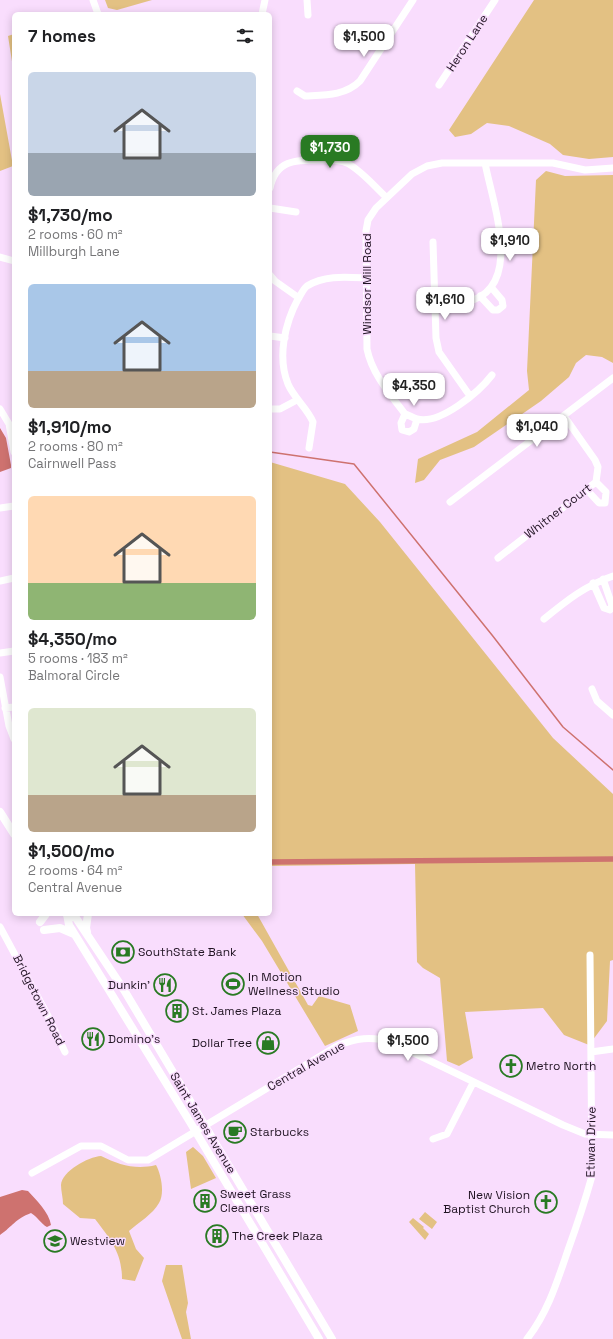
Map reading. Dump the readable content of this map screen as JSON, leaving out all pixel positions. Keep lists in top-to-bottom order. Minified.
{"streets":{"main road":["Saint James Avenue"],"street":["Heron Lane","Windsor Mill Road","Whitner Court","Bridgetown Road","Central Avenue","Etiwan Drive"]},"crossings":[["Central Avenue","Saint James Avenue"],["Central Avenue","Etiwan Drive"]],"places":{"bank":["SouthState Bank"],"sports":["In Motion Wellness Studio"],"restaurant":["Dunkin'","Domino's"],"building":["St. James Plaza","Sweet Grass Cleaners","The Creek Plaza"],"shop":["Dollar Tree"],"church":["Metro North","New Vision Baptist Church"],"cafe":["Starbucks"],"school or university":["Westview"]},"page":{"heading":"7 homes","price":["$1,500","$1,730","$1,910","$1,610","$4,350","$1,040","$1,500"],"list":[{"name":"$1,730/mo","note":"2 rooms · 60 m² · Millburgh Lane"},{"name":"$1,910/mo","note":"2 rooms · 80 m² · Cairnwell Pass"},{"name":"$4,350/mo","note":"5 rooms · 183 m² · Balmoral Circle"},{"name":"$1,500/mo","note":"2 rooms · 64 m² · Central Avenue"}]}}
